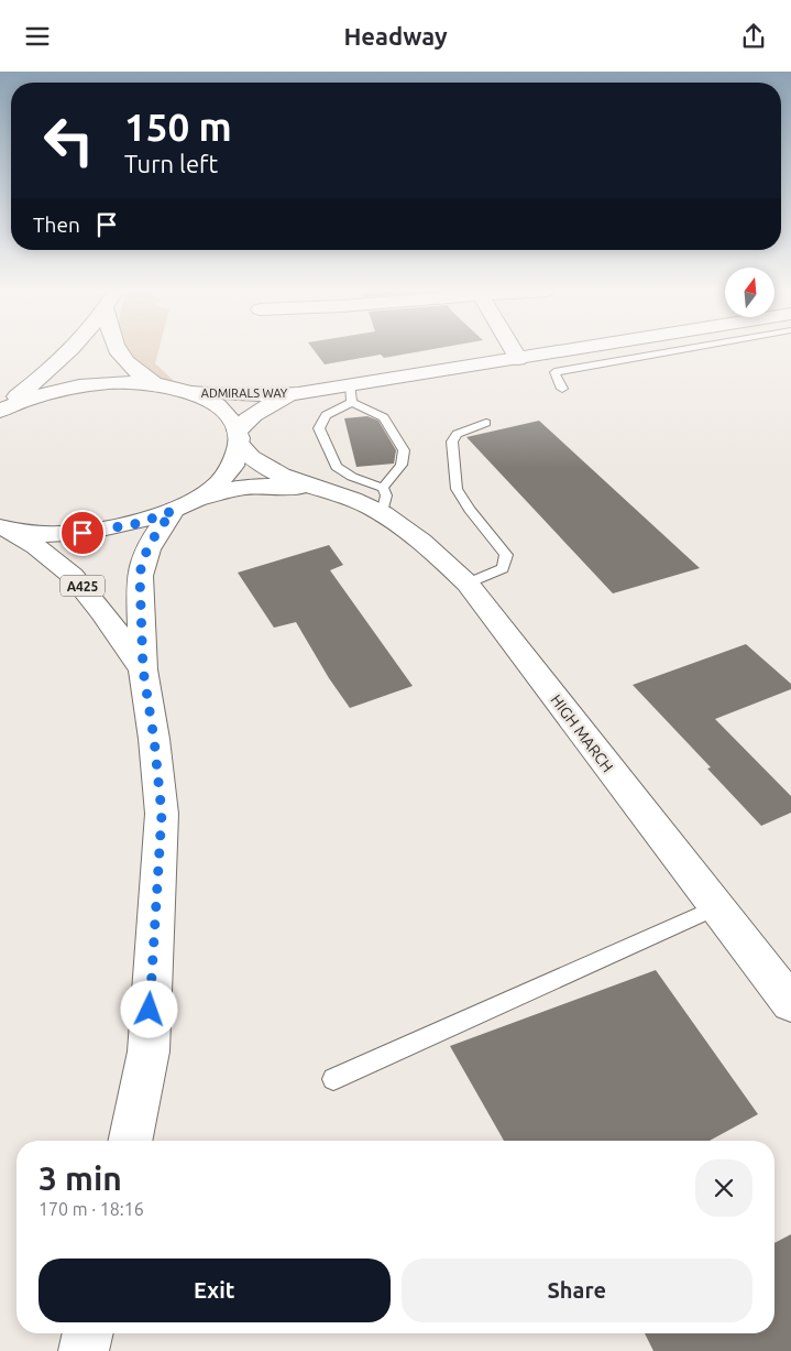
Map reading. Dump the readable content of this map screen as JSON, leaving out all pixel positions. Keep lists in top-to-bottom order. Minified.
{"streets":{"street":["ADMIRALS WAY","A425","HIGH MARCH"]},"crossings":[["ADMIRALS WAY","HIGH MARCH"],["A425","HIGH MARCH"]],"north":"top","page":{"header":"Headway","turn":["150 m","Turn left"],"then":"Then","heading":["3 min","170 m · 18:16"],"buttons":["Exit","Share"]}}
